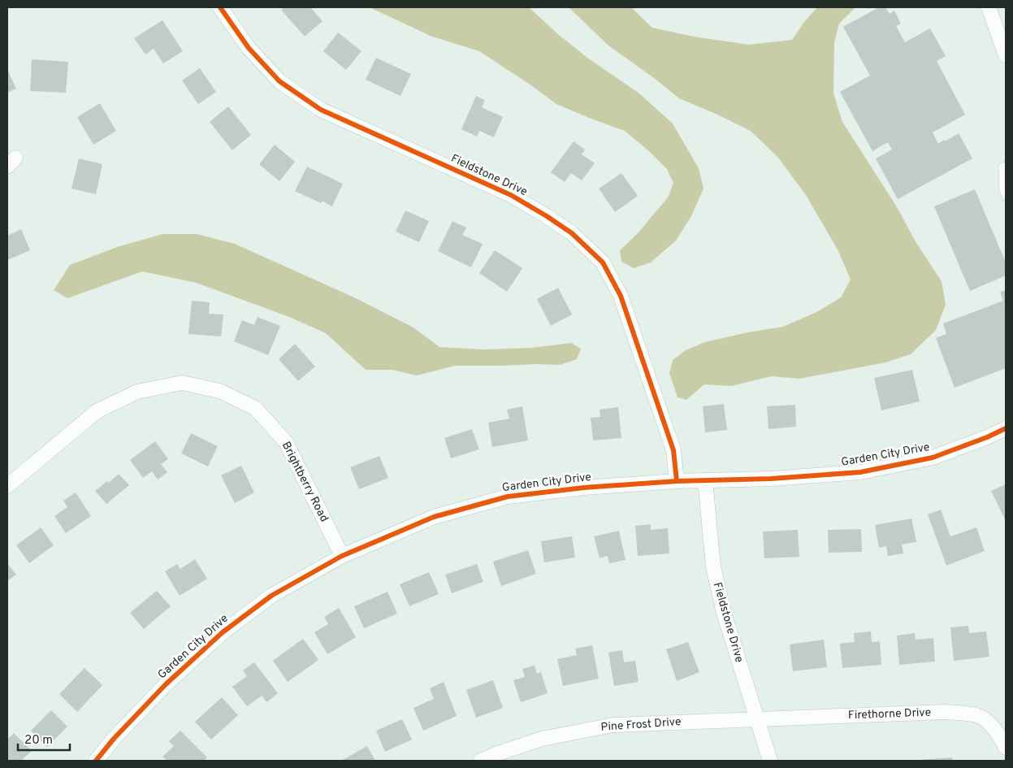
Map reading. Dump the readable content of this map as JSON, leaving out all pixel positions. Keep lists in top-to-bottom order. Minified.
{"streets":{"street":["Fieldstone Drive","Garden City Drive","Brightberry Road","Firethorne Drive","Pine Frost Drive"]},"crossings":[["Fieldstone Drive","Garden City Drive"],["Fieldstone Drive","Firethorne Drive"],["Fieldstone Drive","Pine Frost Drive"],["Garden City Drive","Brightberry Road"],["Firethorne Drive","Pine Frost Drive"]],"scale_bar":"20 m"}
